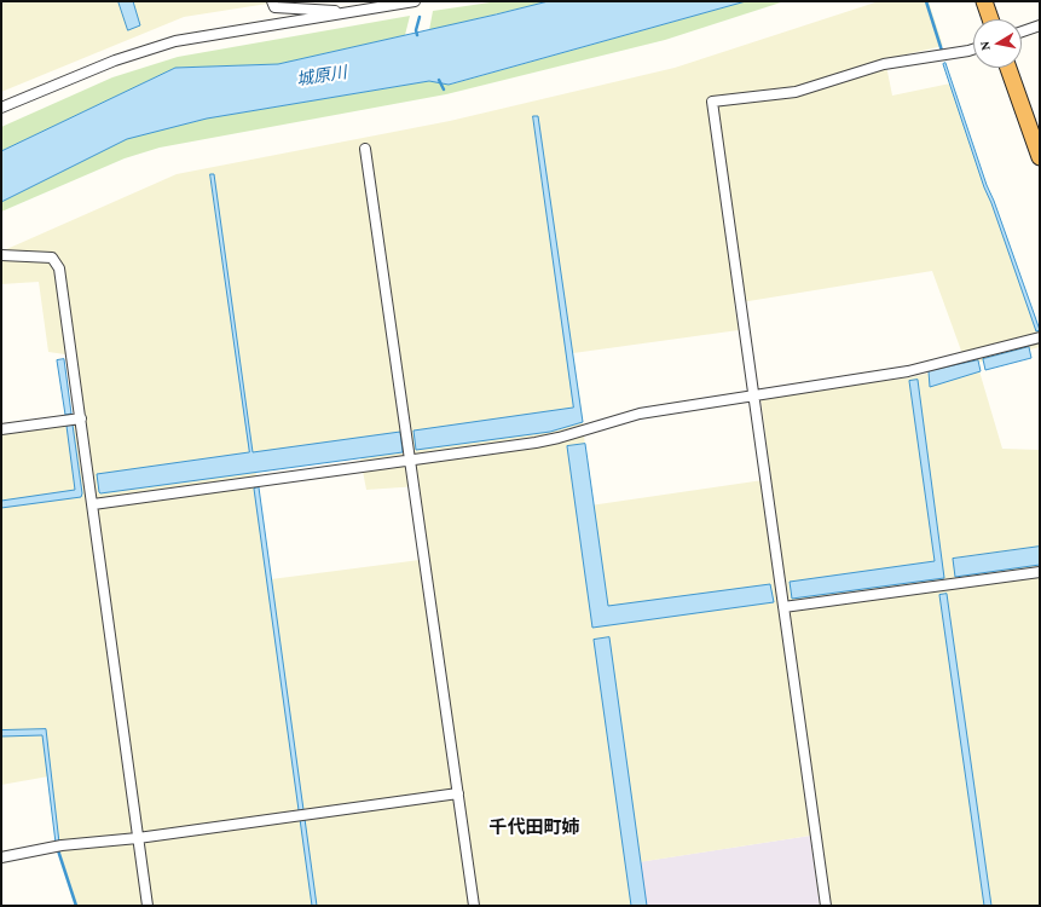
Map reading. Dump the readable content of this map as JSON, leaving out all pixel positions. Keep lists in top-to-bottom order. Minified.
{"districts":["千代田町姉"],"water":["城原川"],"north":"left"}
